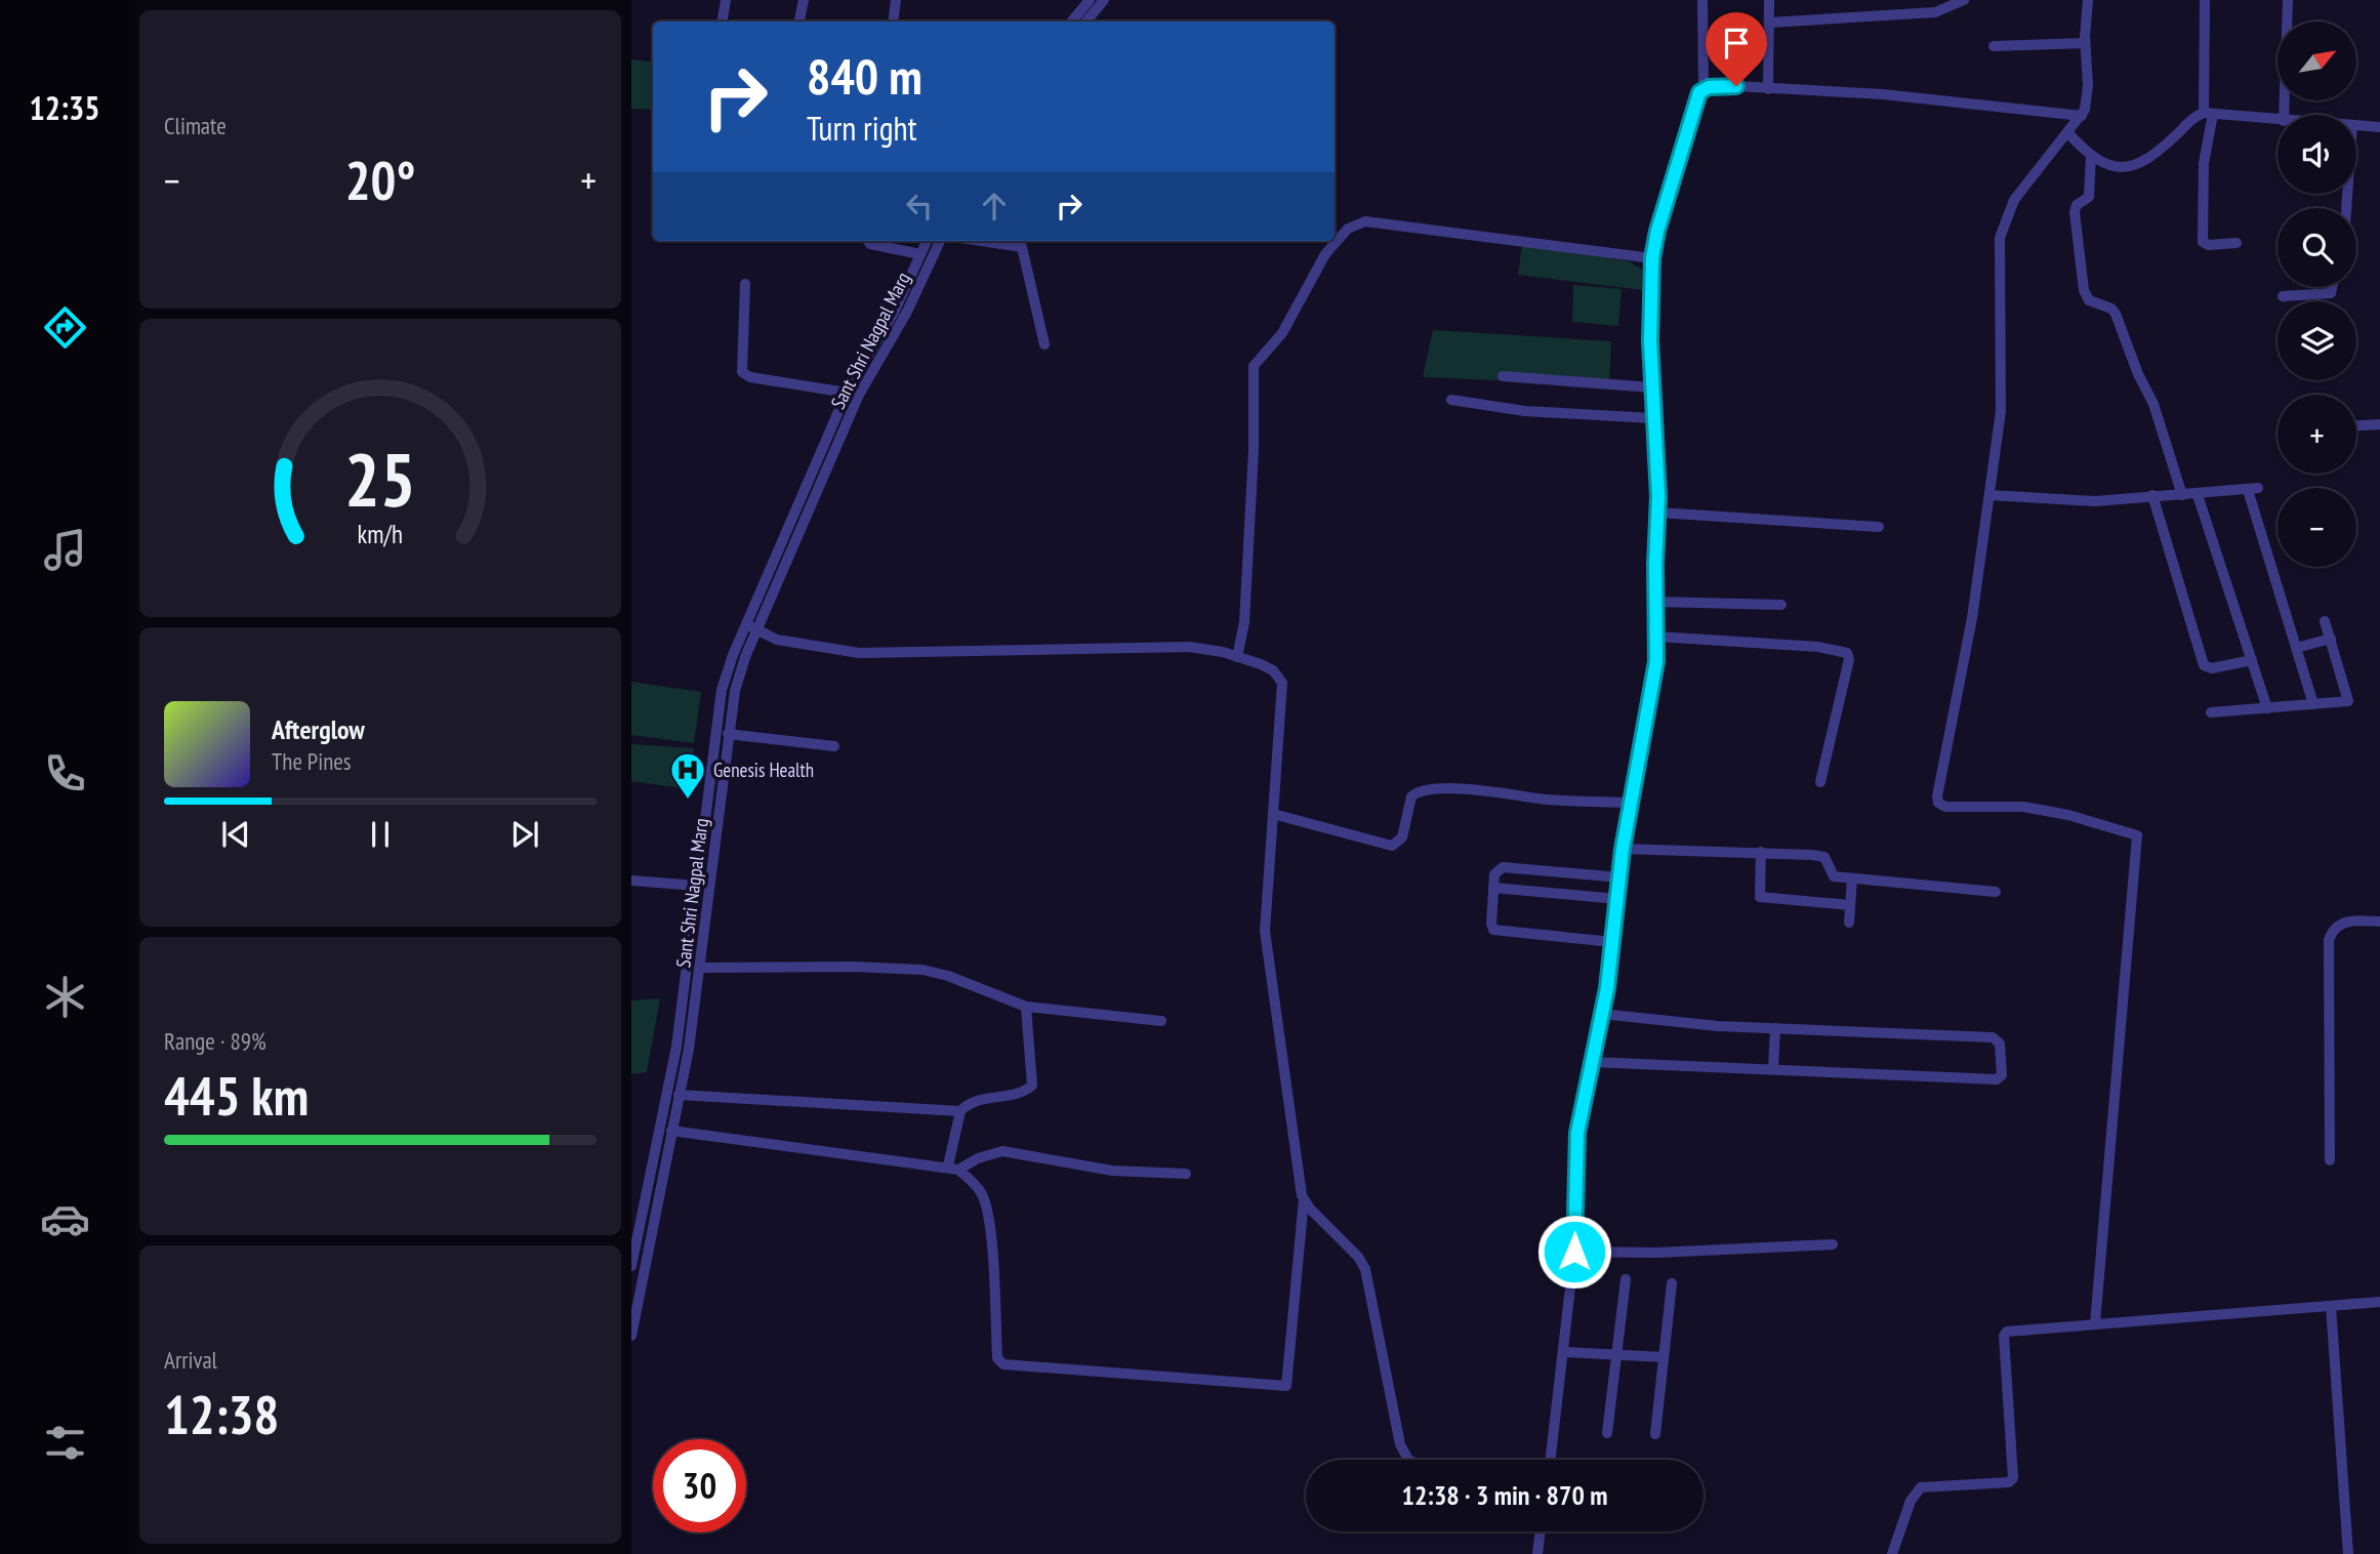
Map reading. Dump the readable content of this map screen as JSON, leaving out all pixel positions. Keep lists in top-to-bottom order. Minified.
{"streets":{"street":["Sant Shri Nagpal Marg"]},"places":{"hospital":["Genesis Health"]},"north":"top right","page":{"tabs":"12:35","tile":["Climate",["Range · 89%","445 km"],["Arrival","12:38"]],"map_buttons":["+","−"],"turn":["840 m","Turn right"],"heat":["−","20°","+"],"song":["Afterglow","The Pines"],"limit":"30","trip":"12:38 · 3 min · 870 m","gauge":["25","km/h"]}}
